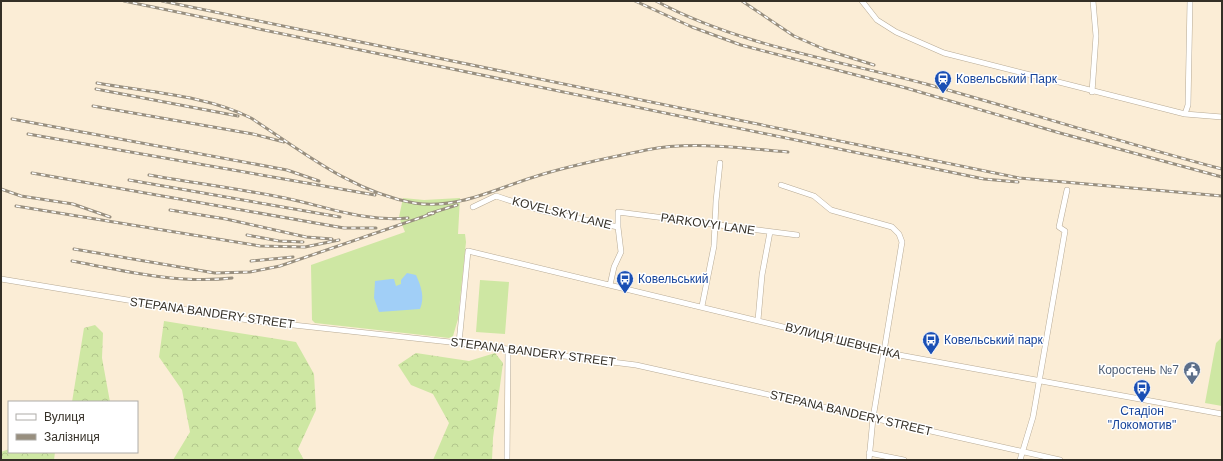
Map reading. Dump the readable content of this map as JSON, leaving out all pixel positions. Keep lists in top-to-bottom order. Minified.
{"streets":{"street":["KOVELSKYI LANE","PARKOVYI LANE","STEPANA BANDERY STREET","ВУЛИЦЯ ШЕВЧЕНКА"]},"crossings":[["KOVELSKYI LANE","PARKOVYI LANE"],["KOVELSKYI LANE","ВУЛИЦЯ ШЕВЧЕНКА"],["STEPANA BANDERY STREET","ВУЛИЦЯ ШЕВЧЕНКА"]],"places":{"station":["Ковельський Парк"],"bus stop":["Ковельський","Ковельський парк","Стадіон \"Локомотив\""],"public building":["Коростень №7"]},"legend":["Вулиця","Залізниця"]}
